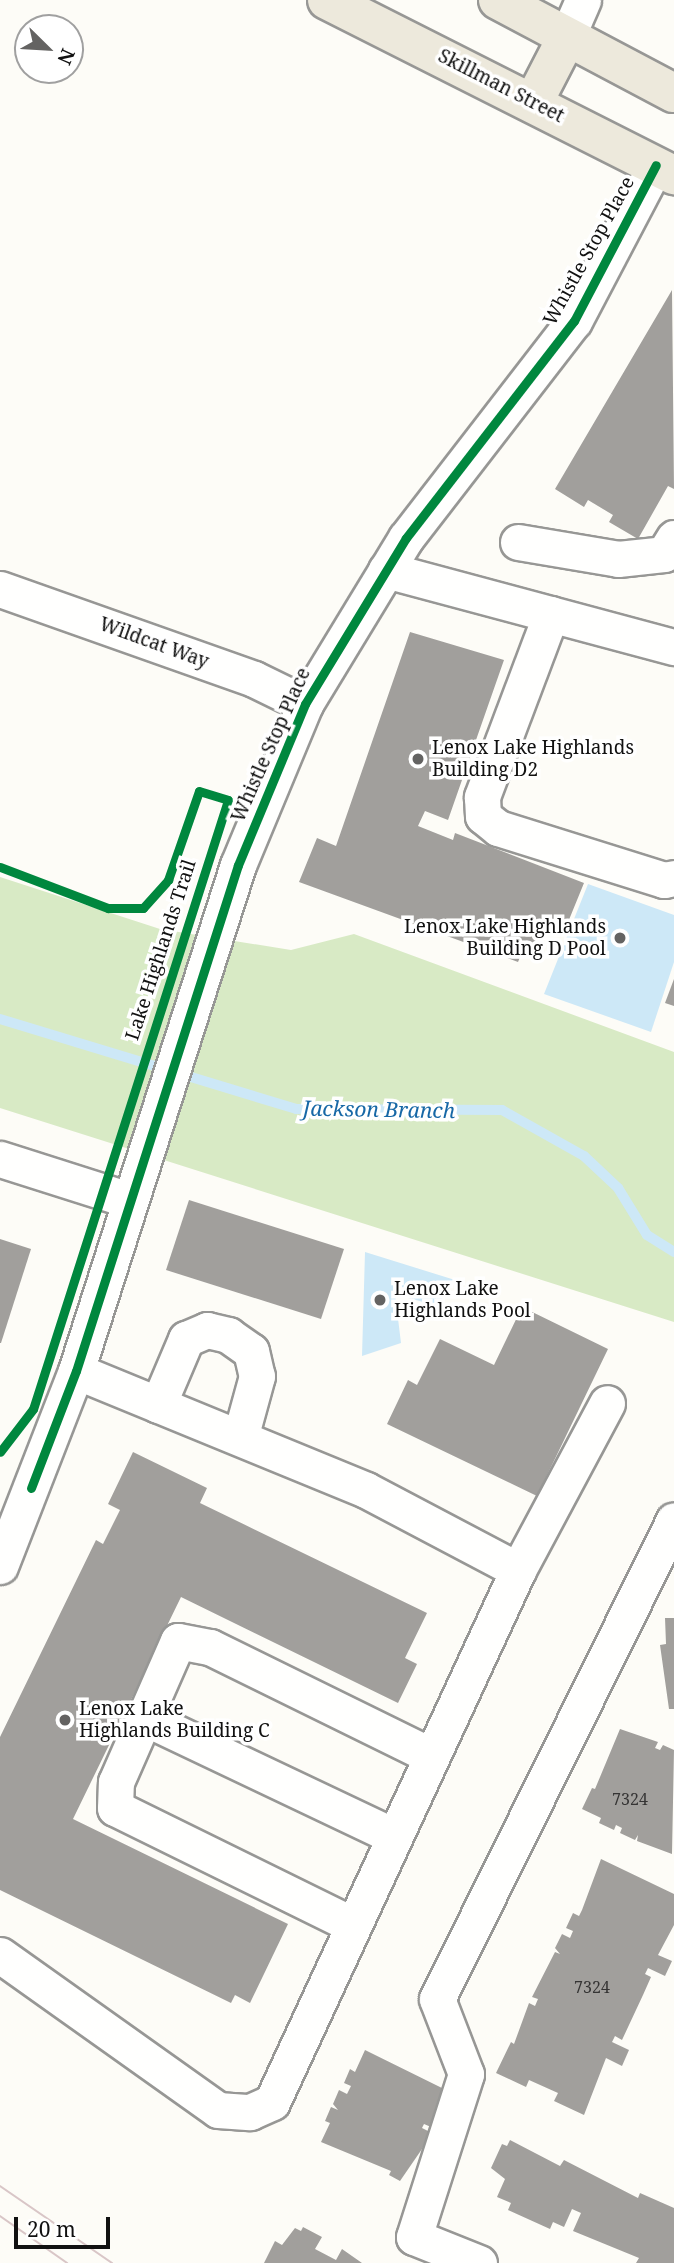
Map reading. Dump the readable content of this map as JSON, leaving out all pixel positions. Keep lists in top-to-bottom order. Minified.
{"streets":{"main road":["Skillman Street"],"street":["Whistle Stop Place","Wildcat Way"],"cycle path":["Lake Highlands Trail"]},"crossings":[["Skillman Street","Whistle Stop Place"],["Whistle Stop Place","Wildcat Way"]],"water":["Jackson Branch"],"places":["Lenox Lake Highlands Building D2","Lenox Lake Highlands Building D Pool","Lenox Lake Highlands Pool","Lenox Lake Highlands Building C"],"house_numbers":["7324","7324"],"scale_bar":"20 m","north":"bottom right"}
